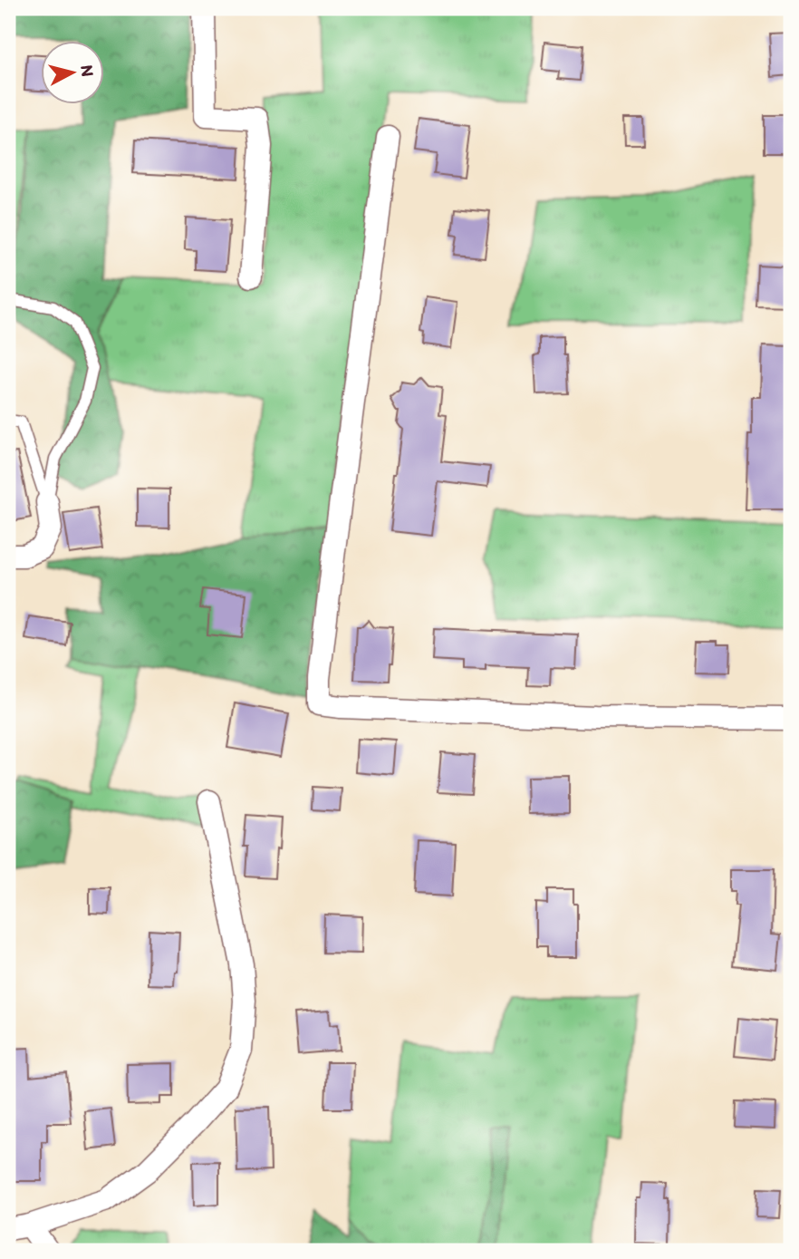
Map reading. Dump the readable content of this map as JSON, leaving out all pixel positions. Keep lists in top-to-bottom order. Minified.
{"north":"right"}
